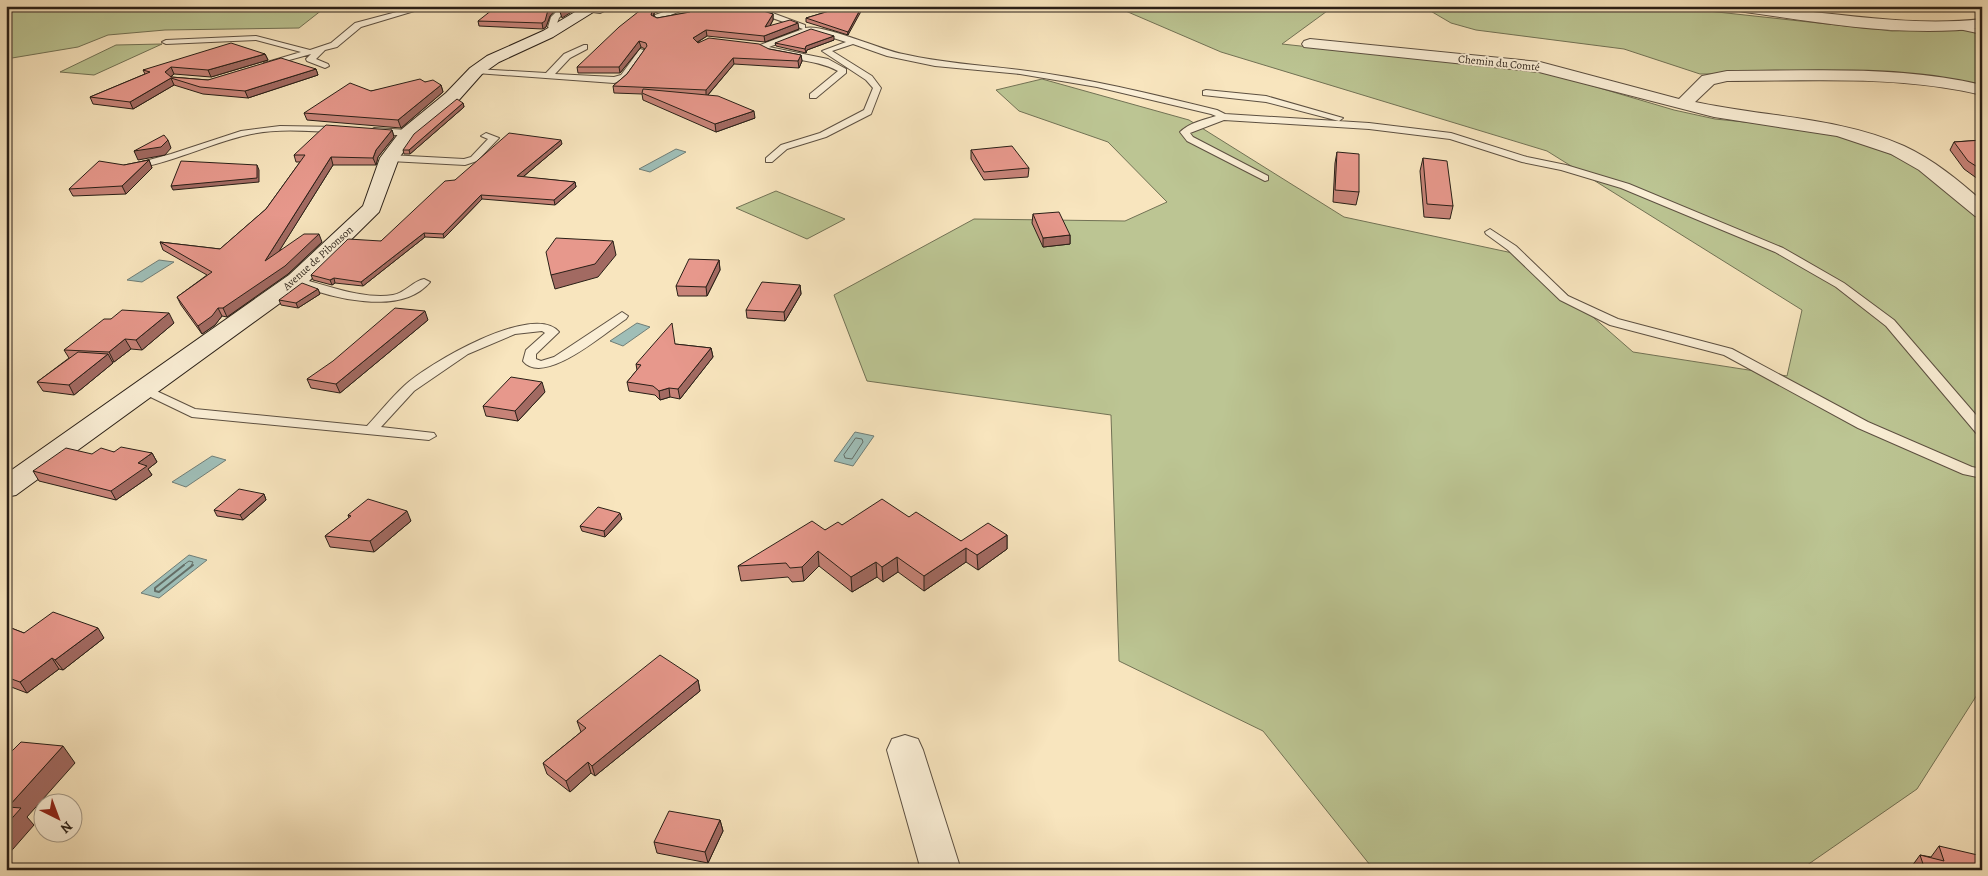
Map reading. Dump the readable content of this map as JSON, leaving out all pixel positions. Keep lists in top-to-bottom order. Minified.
{"streets":{"street":["Chemin du Comté","Avenue de Pibonson"]},"north":"bottom right"}
